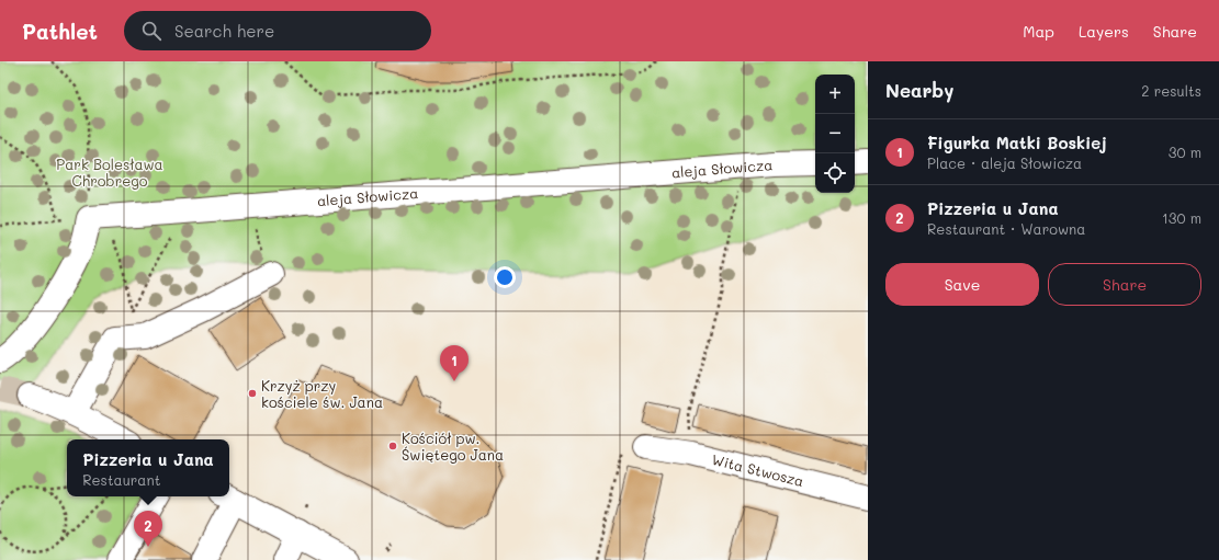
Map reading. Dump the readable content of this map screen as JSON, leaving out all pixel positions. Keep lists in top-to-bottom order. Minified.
{"streets":{"street":["aleja Słowicza","Wita Stwosza"]},"parks":["Park Bolesława Chrobrego"],"places":["Krzyż przy kościele św. Jana","Kościół pw. Świętego Jana"],"page":{"header":"Pathlet","search":"Search here","nav":["Map","Layers","Share"],"heading":["Nearby","2 results"],"map_buttons":["+","−"],"list":[{"mark":"1","name":"Figurka Matki Boskiej","note":"Place · aleja Słowicza","value":"30 m"},{"mark":"2","name":"Pizzeria u Jana","note":"Restaurant · Warowna","value":"130 m"}],"buttons":["Save","Share"],"pins":["1","2"],"popup":["Pizzeria u Jana","Restaurant"]}}
